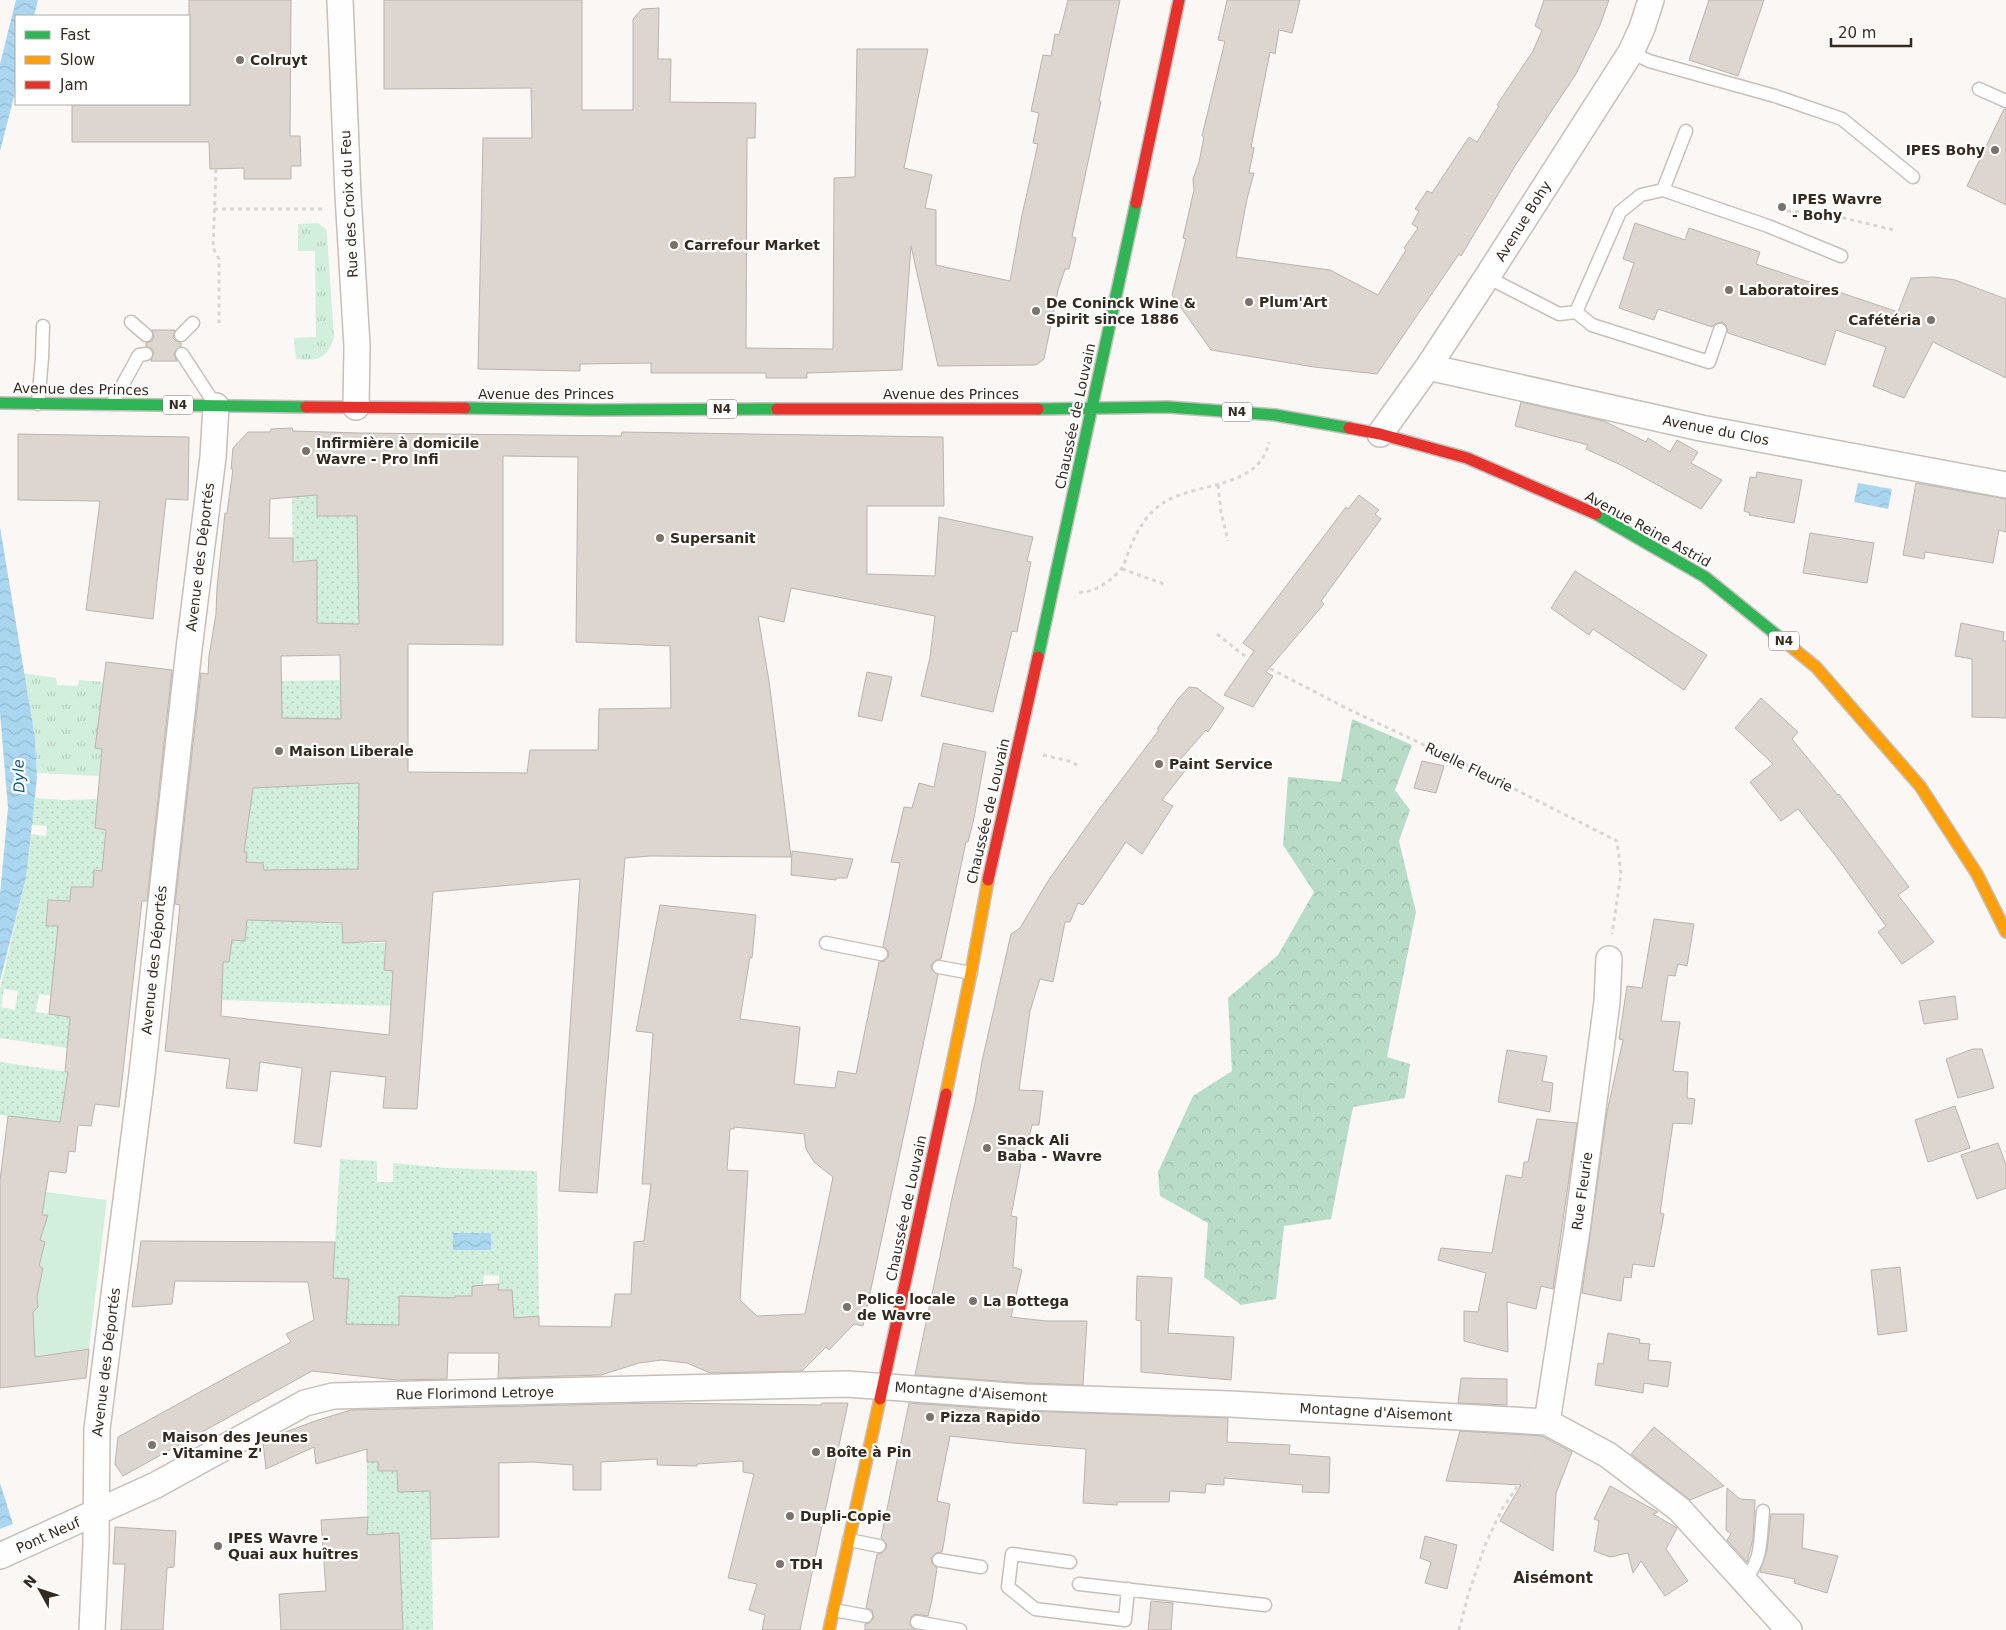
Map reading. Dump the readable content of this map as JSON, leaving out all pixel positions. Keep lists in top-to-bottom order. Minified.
{"streets":{"main road":["Avenue des Princes","N4","Chaussée de Louvain","Avenue Reine Astrid"],"street":["Rue des Croix du Feu","Avenue Bohy","Avenue du Clos","Avenue des Déportés","Rue Fleurie","Montagne d'Aisemont","Rue Florimond Letroye","Pont Neuf"],"path":["Ruelle Fleurie"]},"crossings":[["Rue des Croix du Feu","Avenue des Princes"],["Avenue Bohy","Avenue du Clos"],["Avenue Bohy","Avenue Reine Astrid"],["Avenue des Princes","Chaussée de Louvain"],["Avenue des Princes","Avenue Reine Astrid"],["Avenue des Princes","Avenue des Déportés"],["Chaussée de Louvain","Avenue Reine Astrid"],["Chaussée de Louvain","Montagne d'Aisemont"],["Chaussée de Louvain","Rue Florimond Letroye"],["Avenue des Déportés","Rue Florimond Letroye"],["Avenue des Déportés","Pont Neuf"],["Ruelle Fleurie","Rue Fleurie"],["Rue Fleurie","Montagne d'Aisemont"],["Montagne d'Aisemont","Rue Florimond Letroye"],["Rue Florimond Letroye","Pont Neuf"]],"districts":["Aisémont"],"water":["Dyle"],"places":["Colruyt","IPES Bohy","IPES Wavre - Bohy","Carrefour Market","Laboratoires","Plum'Art","De Coninck Wine & Spirit since 1886","Cafétéria","Infirmière à domicile Wavre - Pro Infi","Supersanit","Maison Liberale","Paint Service","Snack Ali Baba - Wavre","La Bottega","Police locale de Wavre","Pizza Rapido","Maison des Jeunes - Vitamine Z'","Boîte à Pin","Dupli-Copie","IPES Wavre - Quai aux huîtres","TDH"],"legend":["Fast","Slow","Jam"],"scale_bar":"20 m","north":"top left"}
